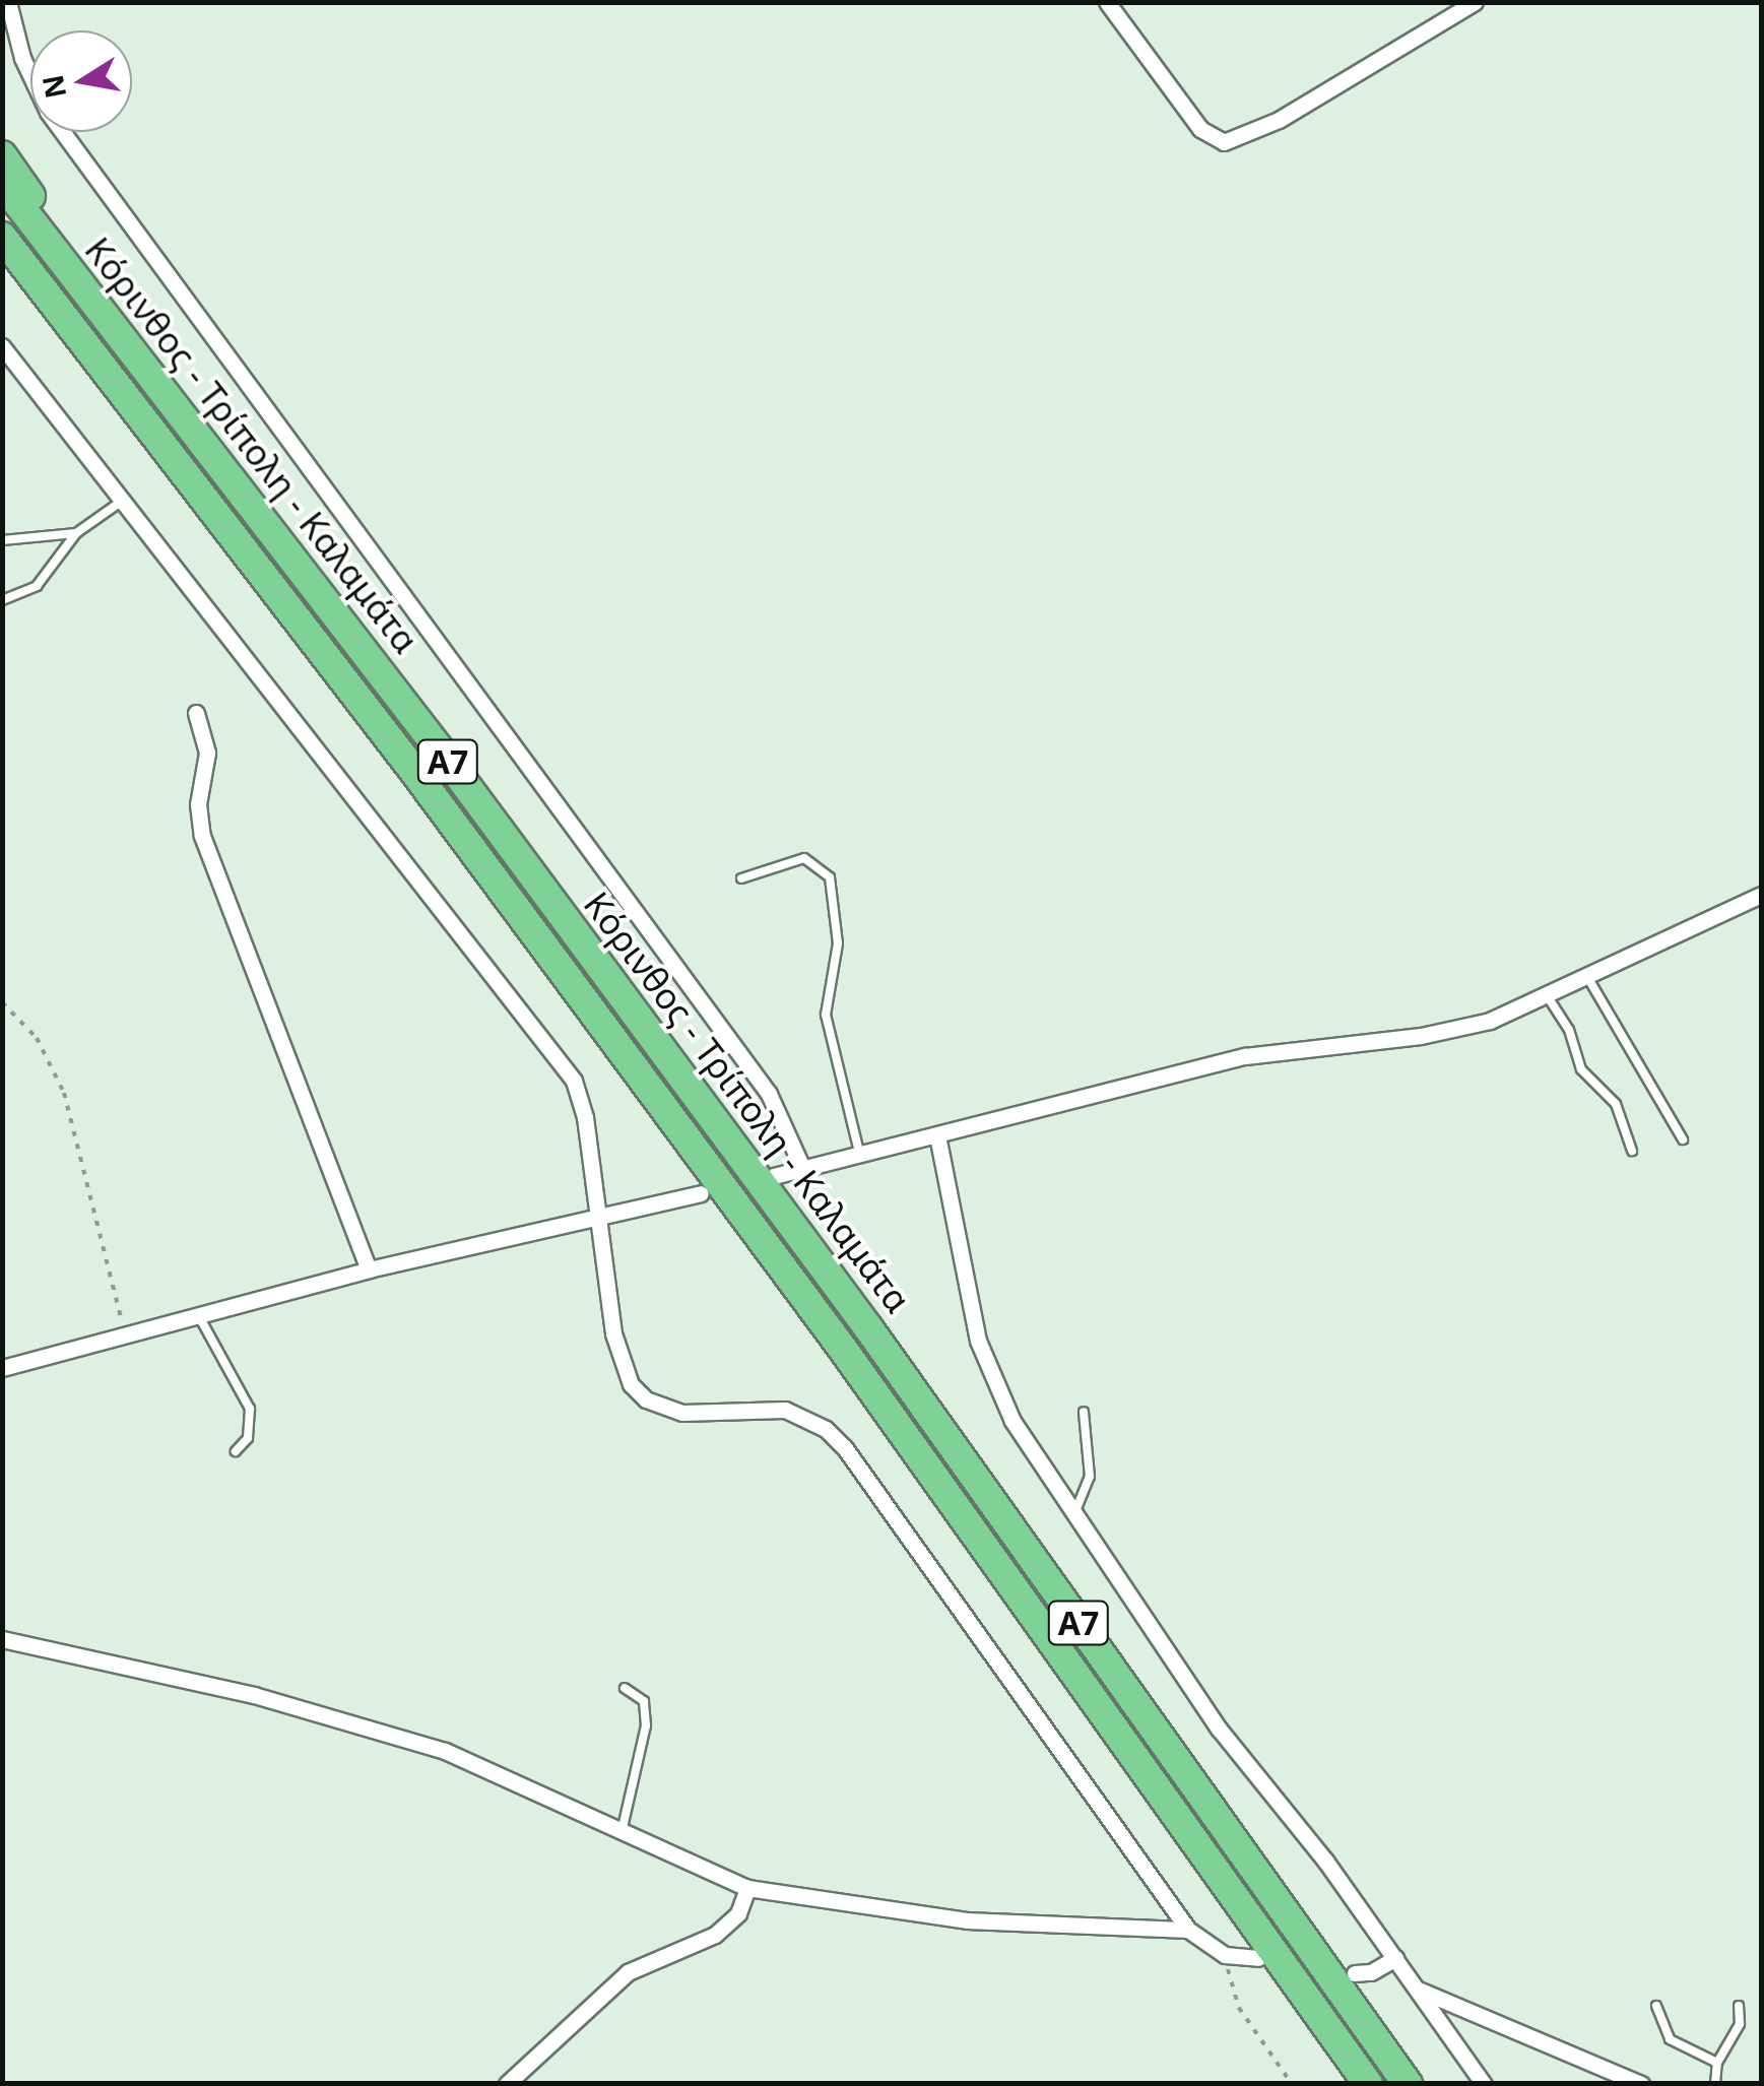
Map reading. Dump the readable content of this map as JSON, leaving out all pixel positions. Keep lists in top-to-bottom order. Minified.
{"streets":{"highway":["Κόρινθος - Τρίπολη - Καλαμάτα","Α7"]},"north":"left"}
